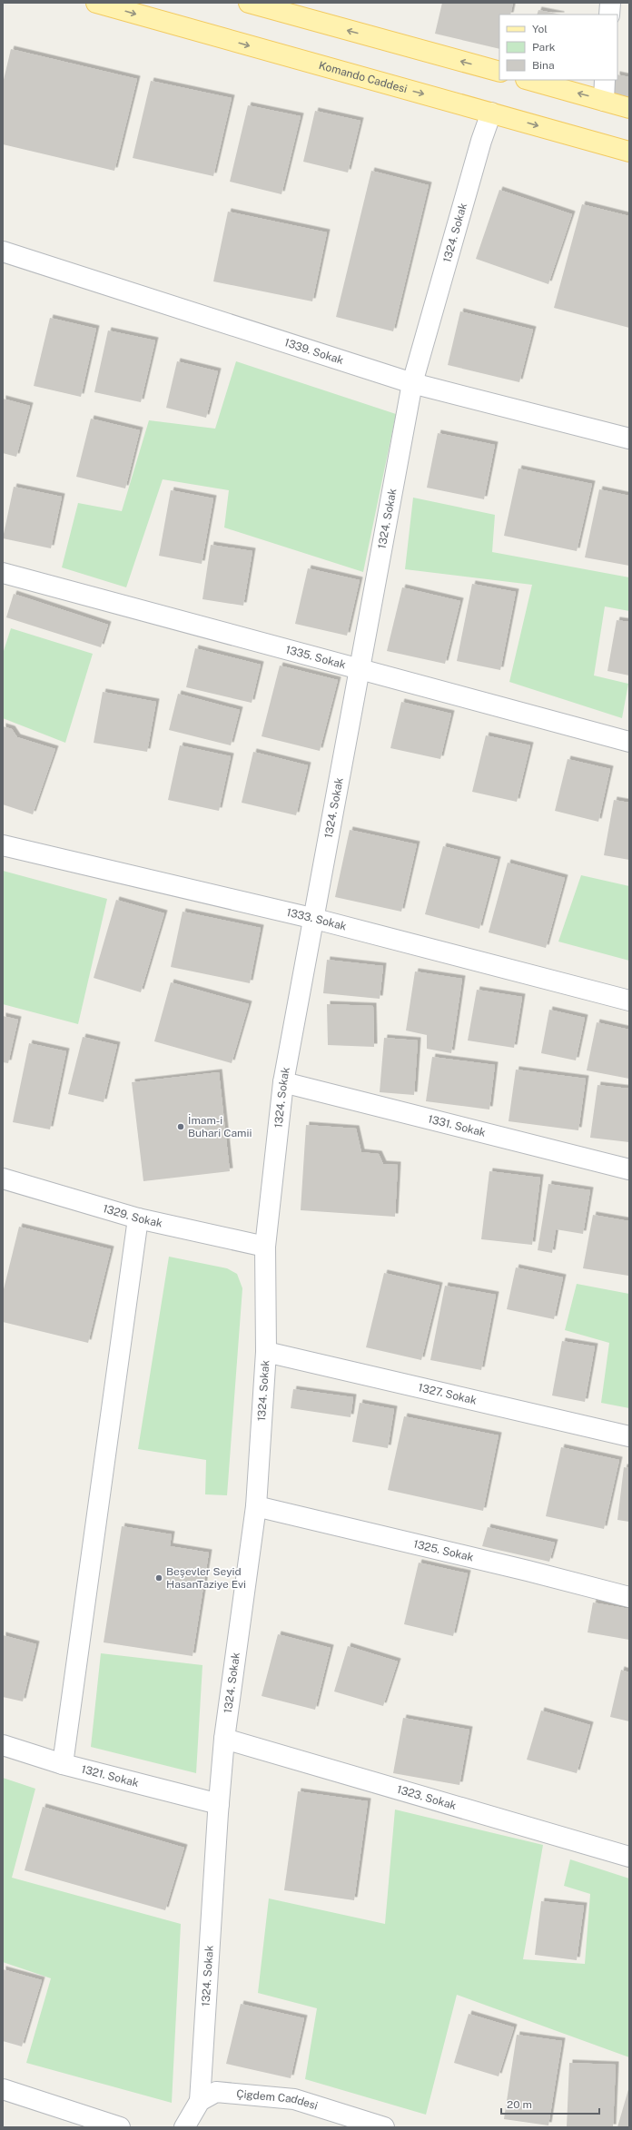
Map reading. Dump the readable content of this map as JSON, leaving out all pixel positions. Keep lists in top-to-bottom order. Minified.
{"streets":{"main road":["Komando Caddesi"],"street":["1324. Sokak","1339. Sokak","1335. Sokak","1333. Sokak","1331. Sokak","1329. Sokak","1327. Sokak","1325. Sokak","1321. Sokak","1323. Sokak","Çigdem Caddesi"]},"crossings":[["Komando Caddesi","1324. Sokak"],["1324. Sokak","1339. Sokak"],["1324. Sokak","1335. Sokak"],["1324. Sokak","1333. Sokak"],["1324. Sokak","1331. Sokak"],["1324. Sokak","1329. Sokak"],["1324. Sokak","1327. Sokak"],["1324. Sokak","1325. Sokak"],["1324. Sokak","1321. Sokak"],["1324. Sokak","1323. Sokak"],["1324. Sokak","Çigdem Caddesi"]],"places":["İmam-i Buhari Camii","Beşevler Seyid HasanTaziye Evi"],"legend":["Yol","Park","Bina"],"scale_bar":"20 m"}
